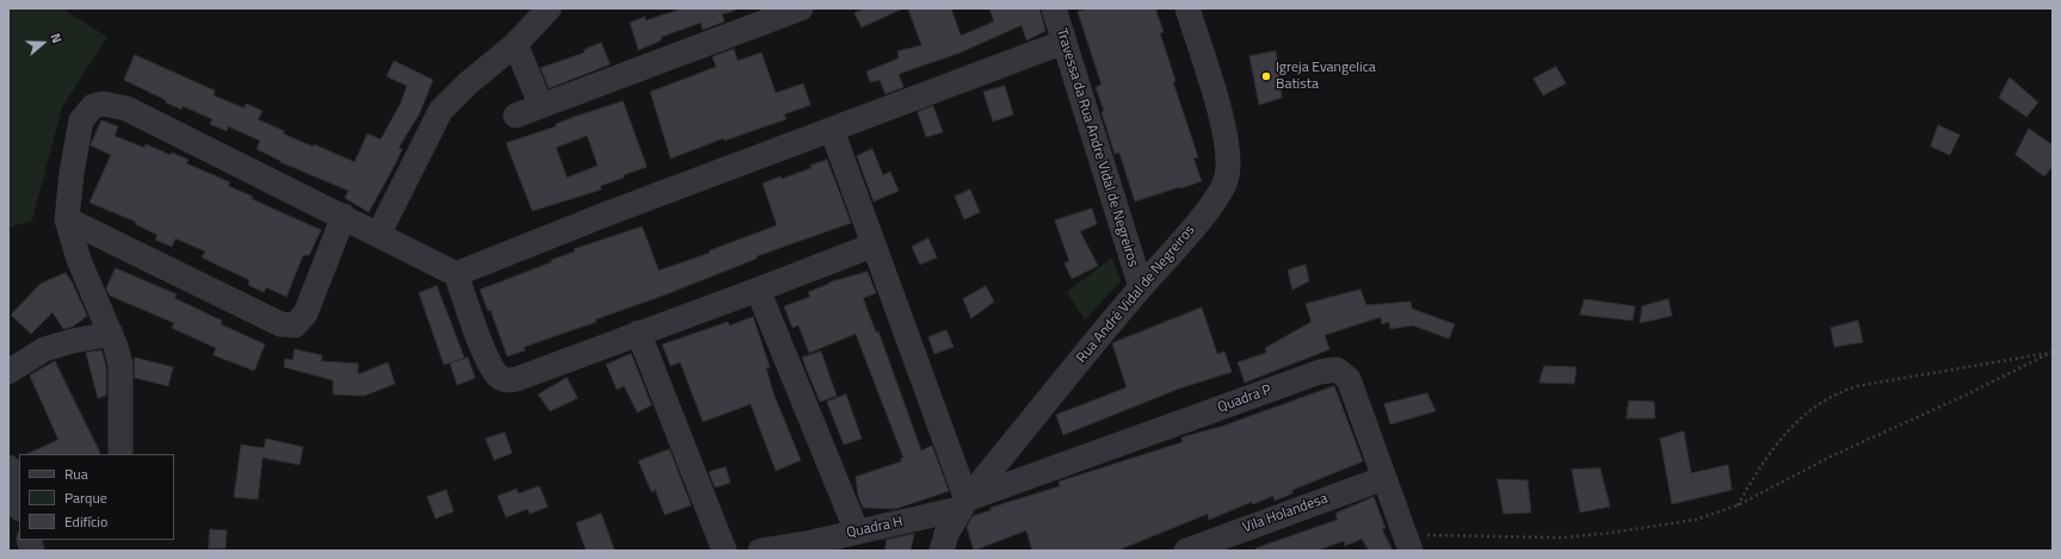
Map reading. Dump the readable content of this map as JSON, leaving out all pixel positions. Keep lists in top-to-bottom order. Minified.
{"streets":{"street":["Travessa da Rua Andre Vidal de Negreiros","Rua André Vidal de Negreiros","Quadra P","Vila Holandesa","Quadra H"]},"crossings":[["Travessa da Rua Andre Vidal de Negreiros","Rua André Vidal de Negreiros"],["Rua André Vidal de Negreiros","Quadra P"],["Rua André Vidal de Negreiros","Quadra H"],["Quadra P","Vila Holandesa"],["Quadra P","Quadra H"]],"places":["Igreja Evangelica Batista"],"legend":["Rua","Parque","Edifício"],"north":"right"}
